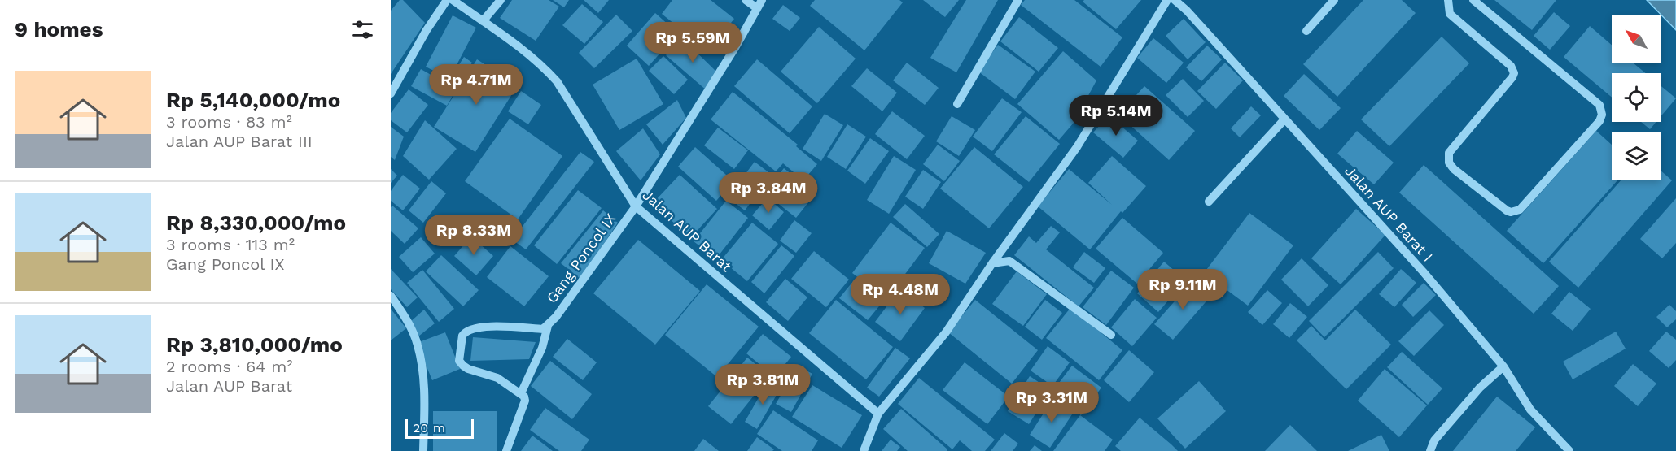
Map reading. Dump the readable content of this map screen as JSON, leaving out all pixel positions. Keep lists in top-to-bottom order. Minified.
{"streets":{"street":["Jalan AUP Barat I","Jalan AUP Barat","Gang Poncol IX"]},"crossings":[["Jalan AUP Barat","Gang Poncol IX"]],"scale_bar":"20 m","north":"top left","page":{"heading":"9 homes","price":["Rp 5.59M","Rp 4.71M","Rp 5.14M","Rp 3.84M","Rp 8.33M","Rp 9.11M","Rp 4.48M","Rp 3.81M","Rp 3.31M"],"list":[{"name":"Rp 5,140,000/mo","note":"3 rooms · 83 m² · Jalan AUP Barat III"},{"name":"Rp 8,330,000/mo","note":"3 rooms · 113 m² · Gang Poncol IX"},{"name":"Rp 3,810,000/mo","note":"2 rooms · 64 m² · Jalan AUP Barat"}],"scale":"20 m"}}
